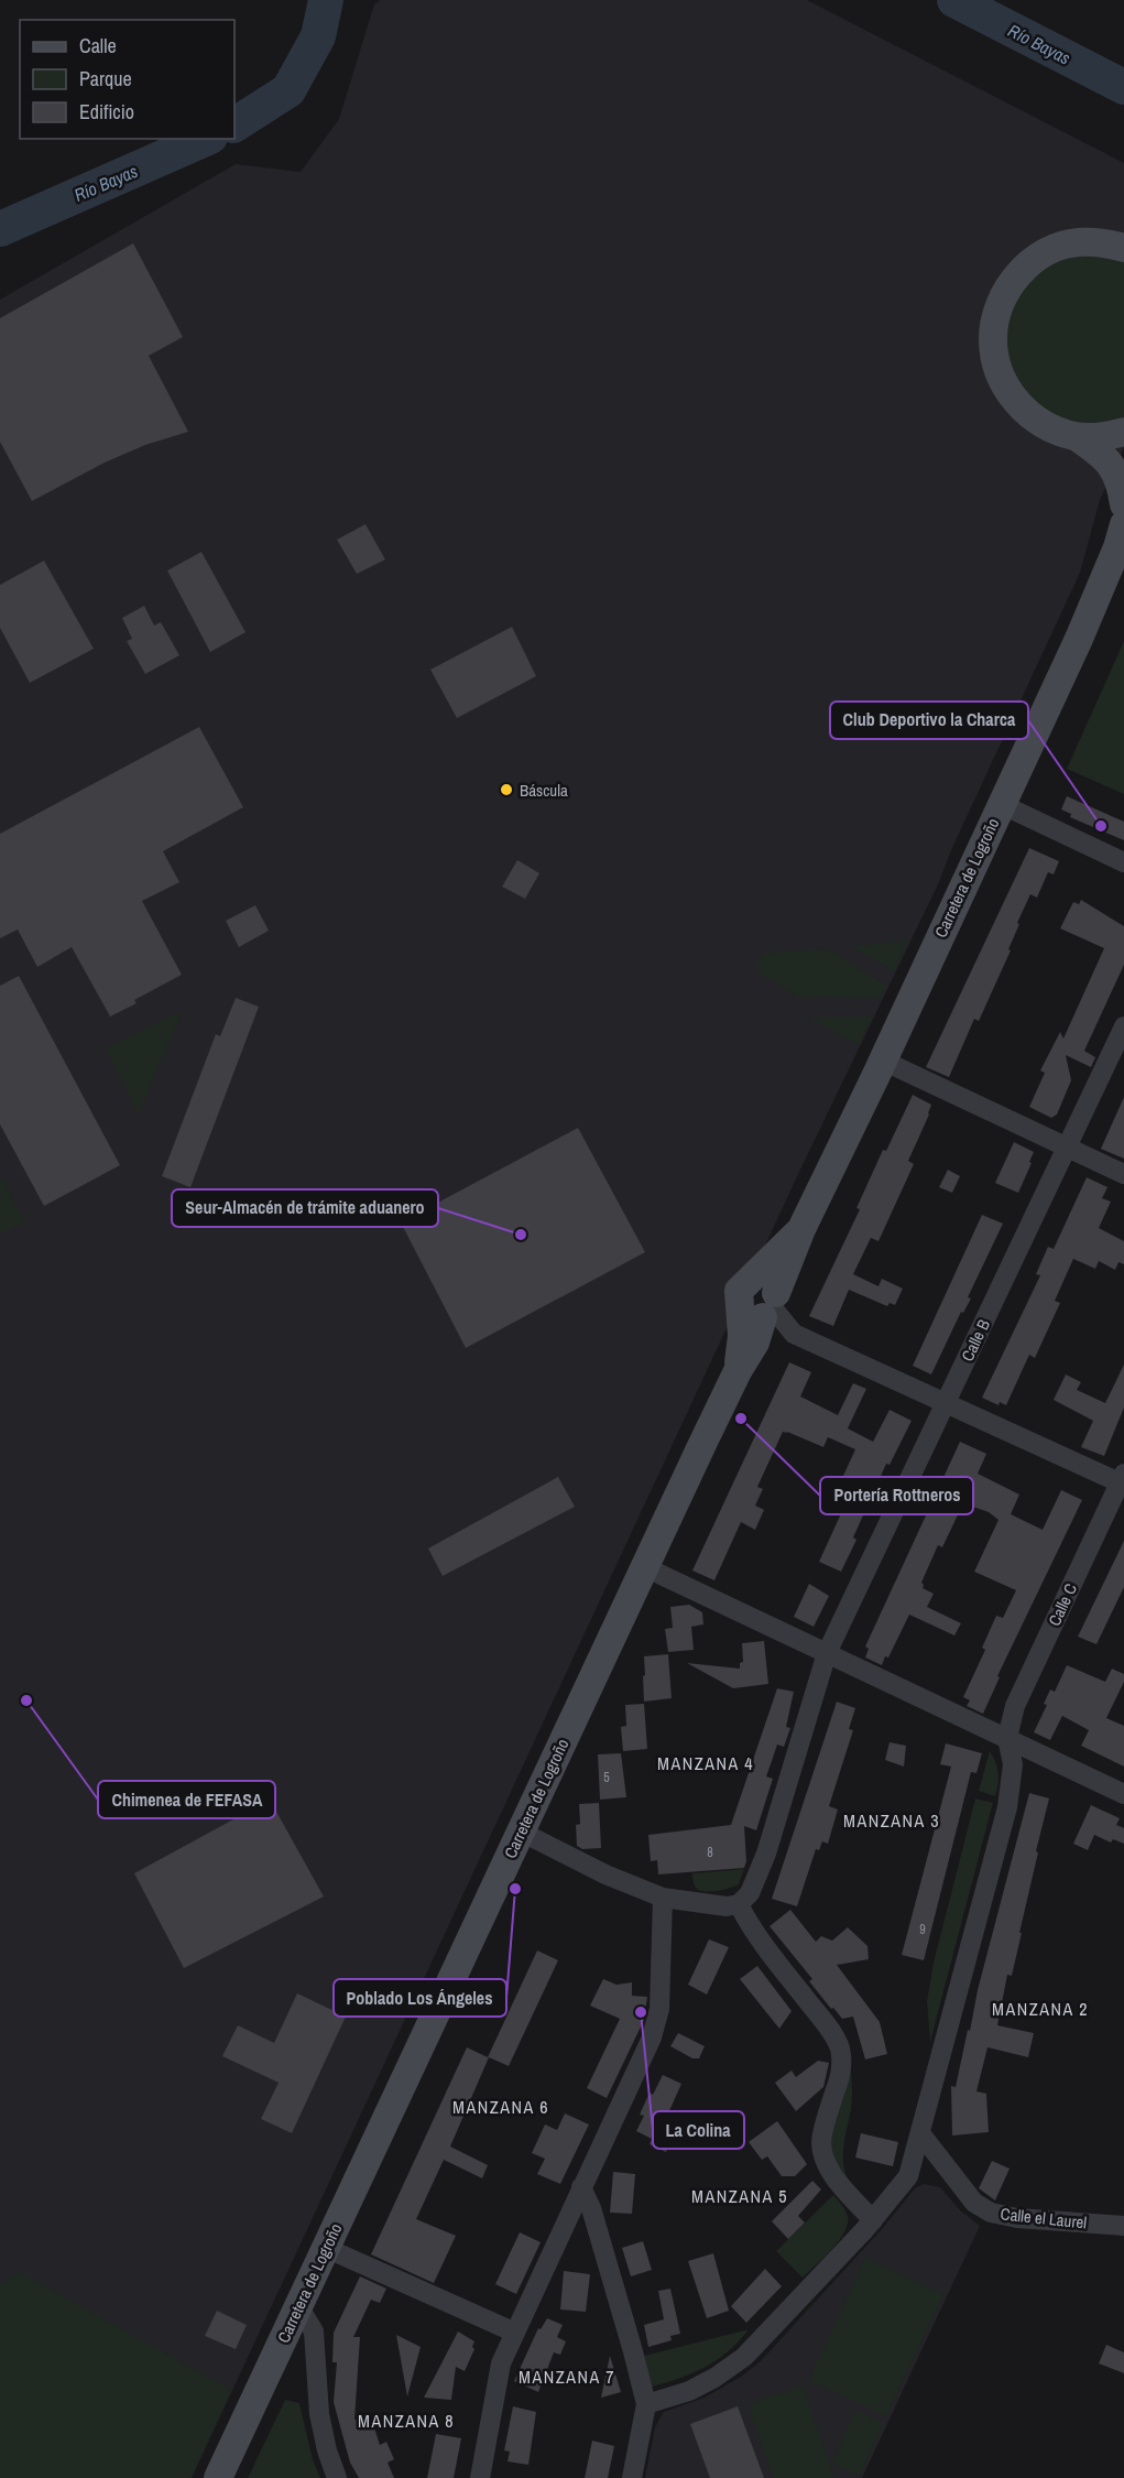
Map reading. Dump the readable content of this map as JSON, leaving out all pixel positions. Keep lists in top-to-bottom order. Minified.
{"streets":{"main road":["Carretera de Logroño"],"street":["Calle B","Calle C","Calle el Laurel"]},"districts":["MANZANA 4","MANZANA 3","MANZANA 2","MANZANA 6","MANZANA 5","MANZANA 7","MANZANA 8"],"water":["Río Bayas"],"places":["Báscula","Club Deportivo la Charca","Seur-Almacén de trámite aduanero","Portería Rottneros","Chimenea de FEFASA","Poblado Los Ángeles","La Colina"],"house_numbers":["5","8","9"],"legend":["Calle","Parque","Edificio"]}
